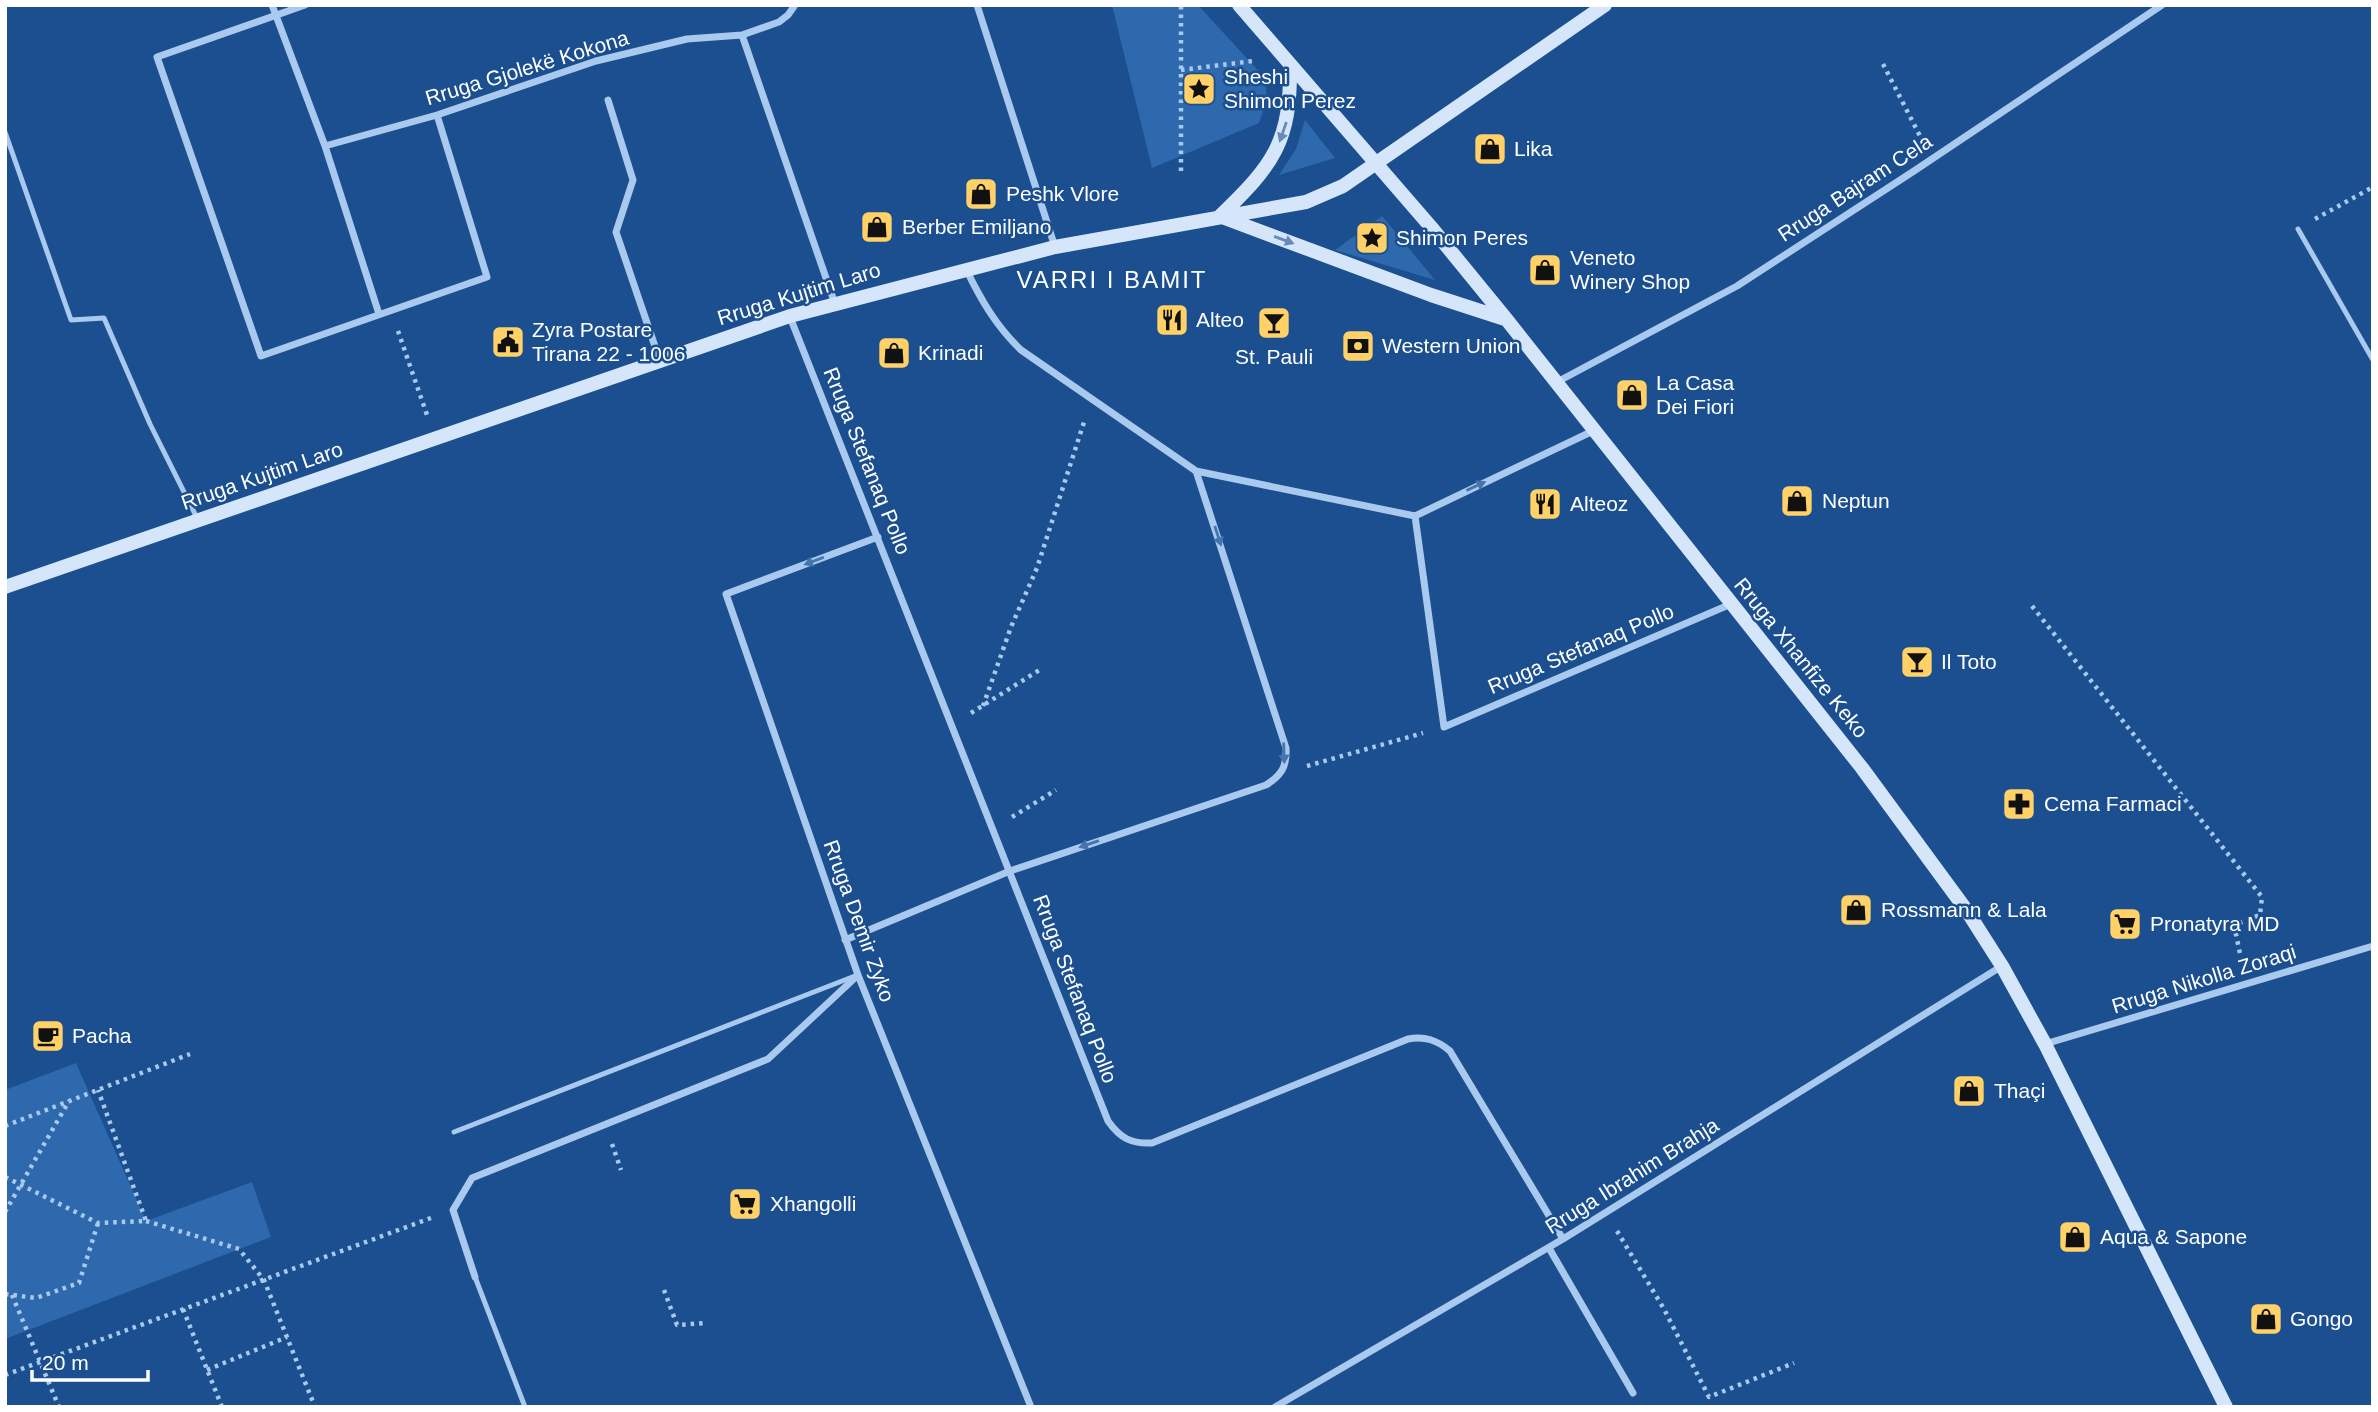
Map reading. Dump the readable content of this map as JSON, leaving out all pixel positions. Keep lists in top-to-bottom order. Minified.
{"streets":{"main road":["Rruga Kujtim Laro","Rruga Xhanfize Keko"],"street":["Rruga Gjolekë Kokona","Rruga Bajram Cela","Rruga Stefanaq Pollo","Rruga Demir Zyko","Rruga Nikolla Zoraqi","Rruga Ibrahim Brahja"]},"crossings":[["Rruga Bajram Cela","Rruga Xhanfize Keko"],["Rruga Kujtim Laro","Rruga Stefanaq Pollo"],["Rruga Kujtim Laro","Rruga Xhanfize Keko"],["Rruga Stefanaq Pollo","Rruga Xhanfize Keko"],["Rruga Stefanaq Pollo","Rruga Demir Zyko"],["Rruga Stefanaq Pollo","Rruga Ibrahim Brahja"],["Rruga Xhanfize Keko","Rruga Nikolla Zoraqi"],["Rruga Xhanfize Keko","Rruga Ibrahim Brahja"]],"districts":["VARRI I BAMIT"],"places":{"place":["Sheshi Shimon Perez","Shimon Peres"],"shop":["Lika","Peshk Vlore","Berber Emiljano","Veneto Winery Shop","Krinadi","La Casa Dei Fiori","Neptun","Rossmann & Lala","Thaçi","Aqua & Sapone","Gongo"],"restaurant":["Alteo","Alteoz"],"bar":["St. Pauli","Il Toto"],"public building":["Zyra Postare Tirana 22 - 1006"],"bank":["Western Union"],"pharmacy":["Cema Farmaci"],"supermarket":["Pronatyra MD","Xhangolli"],"cafe":["Pacha"]},"scale_bar":"20 m"}
